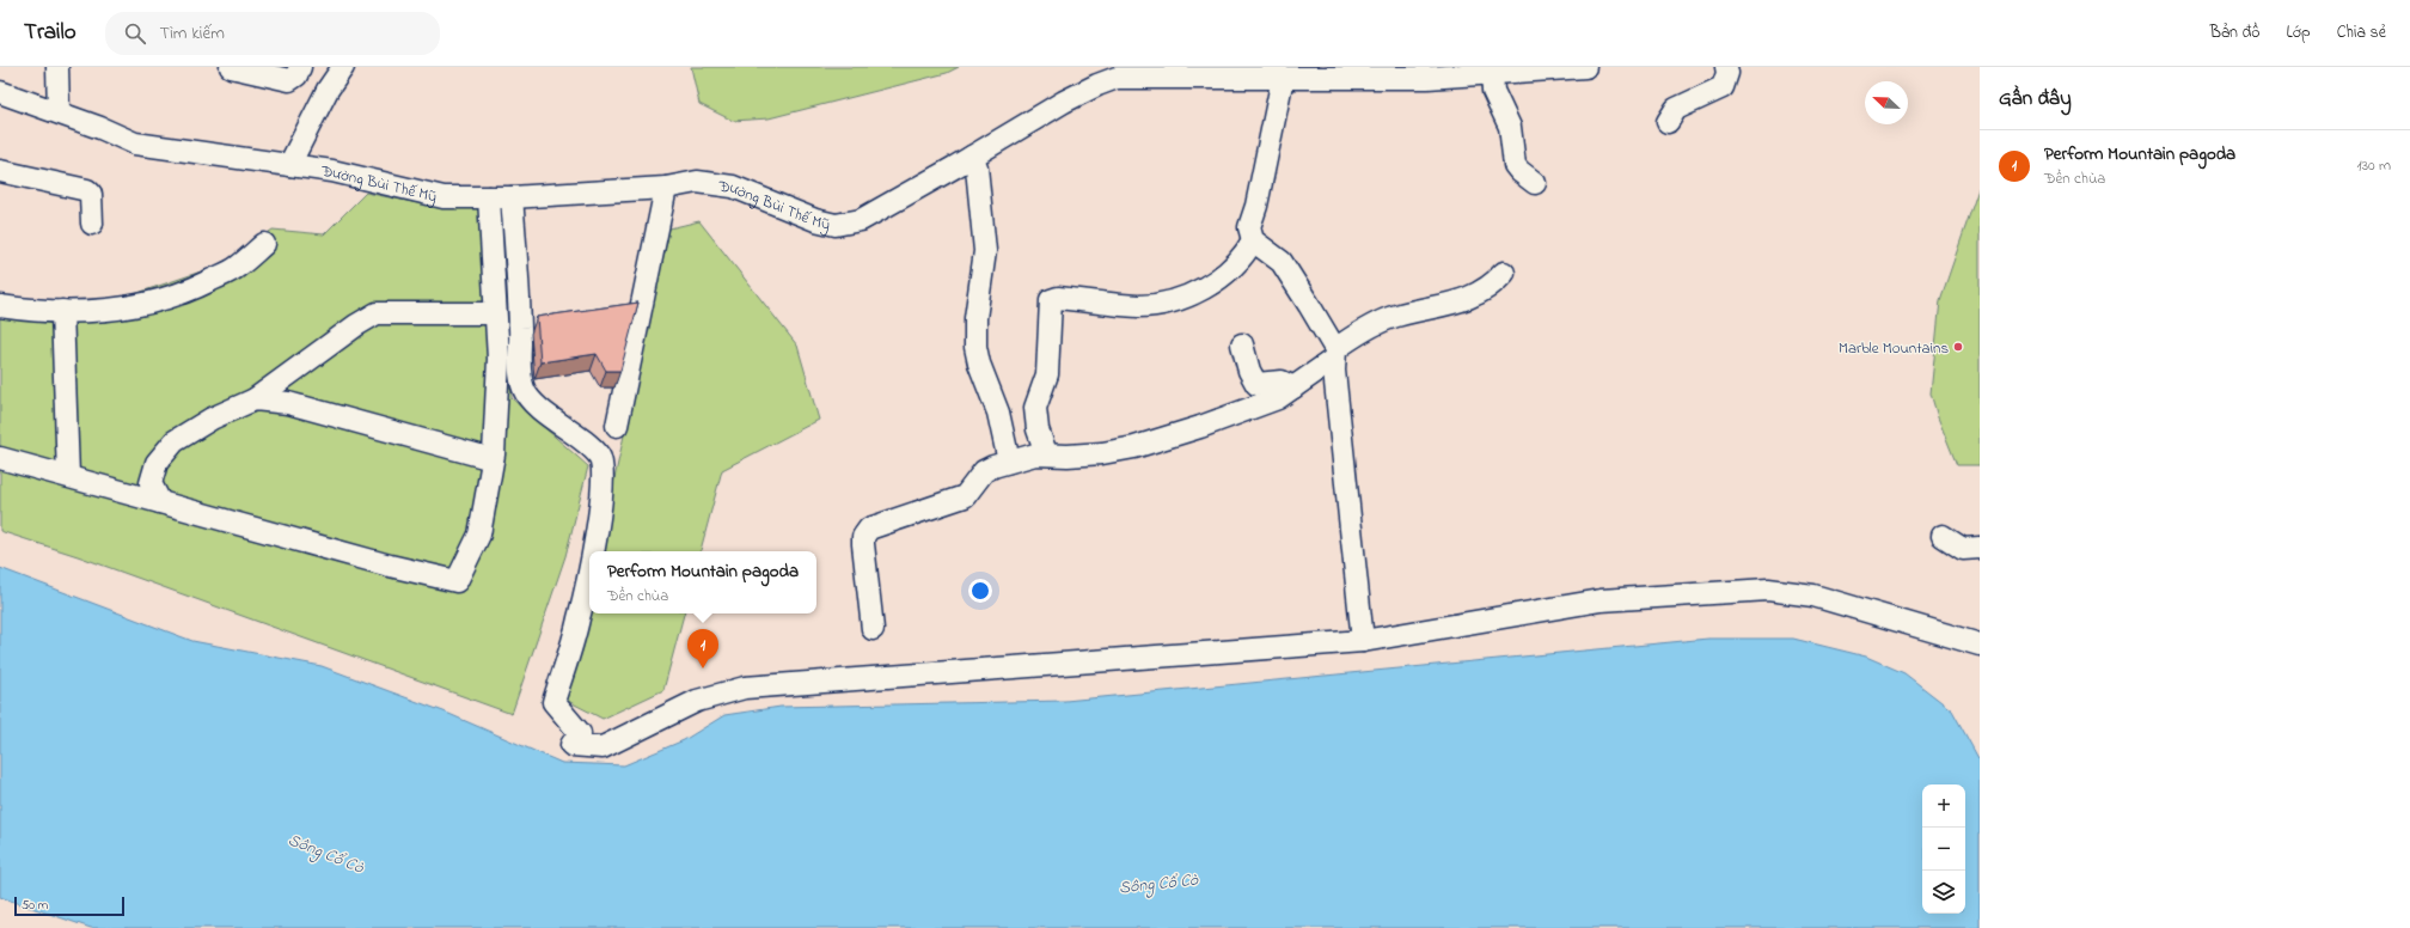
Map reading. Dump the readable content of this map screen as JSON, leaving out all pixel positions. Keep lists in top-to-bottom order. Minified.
{"streets":{"street":["Đường Bùi Thế Mỹ"]},"water":["Sông Cổ Cò"],"places":["Marble Mountains"],"scale_bar":"50 m","north":"top left","page":{"header":"Trailo","search":"Tìm kiếm","nav":["Bản đồ","Lớp","Chia sẻ"],"heading":"Gần đây","list":[{"mark":"1","name":"Perform Mountain pagoda","note":"Đền chùa","value":"130 m"}],"popup":["Perform Mountain pagoda","Đền chùa"],"pins":"1","map_buttons":["+","−"],"scale":"50 m"}}
